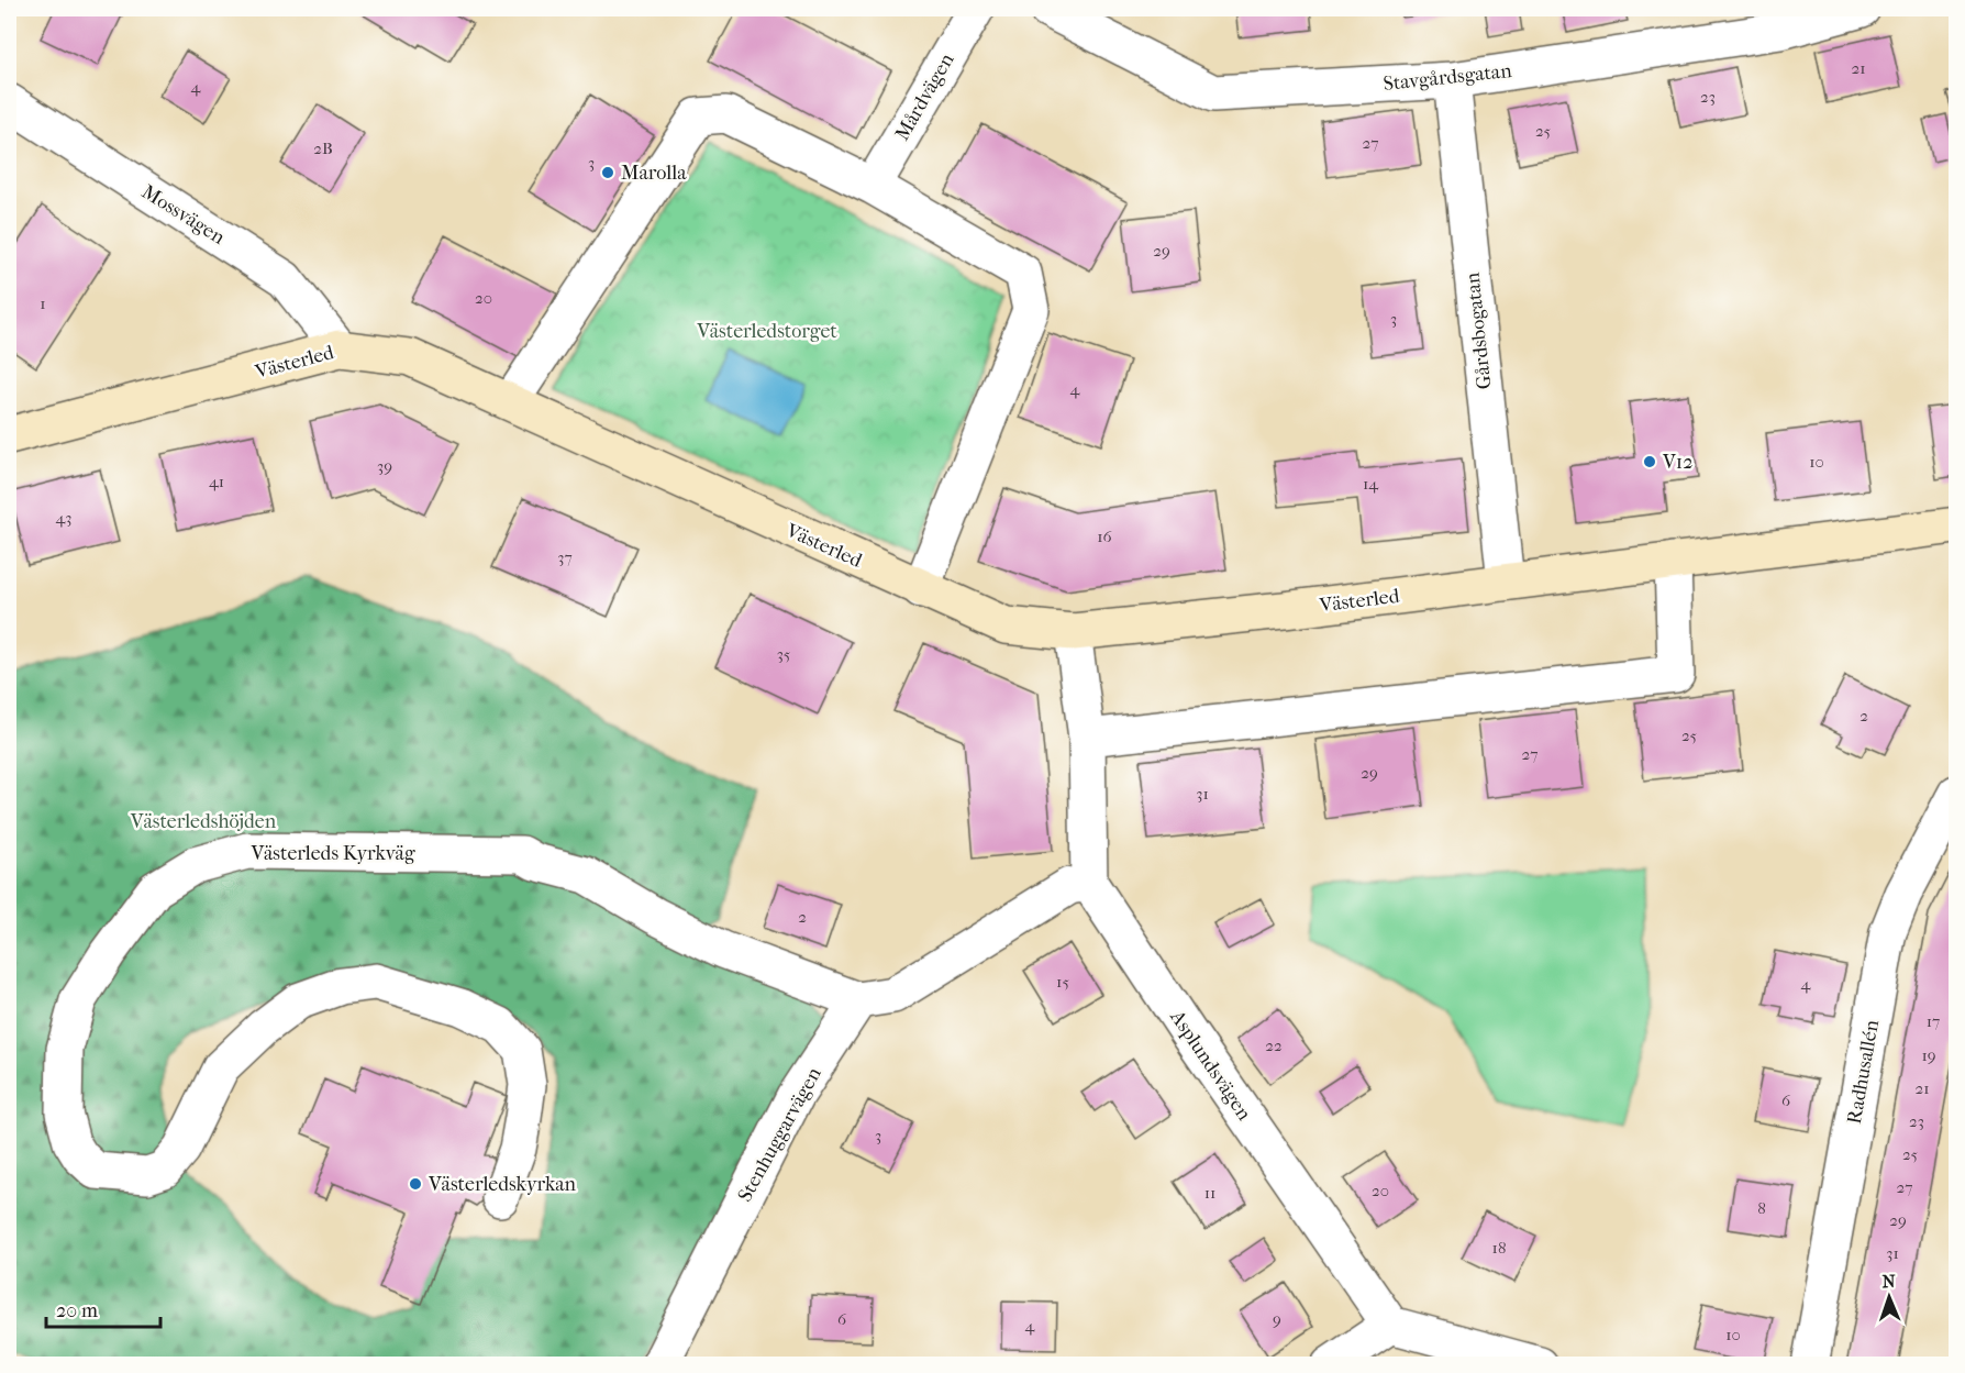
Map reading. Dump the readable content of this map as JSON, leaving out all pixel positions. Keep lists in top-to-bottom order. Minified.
{"streets":{"street":["Stavgårdsgatan","Mårdvägen","Mossvägen","Gårdsbogatan","Västerled","Västerleds Kyrkväg","Asplundsvägen","Radhusallén","Stenhuggarvägen"]},"crossings":[["Stavgårdsgatan","Gårdsbogatan"],["Mossvägen","Västerled"],["Gårdsbogatan","Västerled"],["Västerleds Kyrkväg","Stenhuggarvägen"]],"parks":["Västerledstorget","Västerledshöjden"],"places":["Marolla","V12","Västerledskyrkan"],"house_numbers":["21","4","23","25","27","2B","3","29","20","1","3","4","10","39","41","14","43","16","37","35","2","25","27","29","31","2","15","4","17","22","19","21","6","23","3","25","27","20","11","8","29","18","31","6","9","4","10"],"scale_bar":"20 m","north":"top"}
